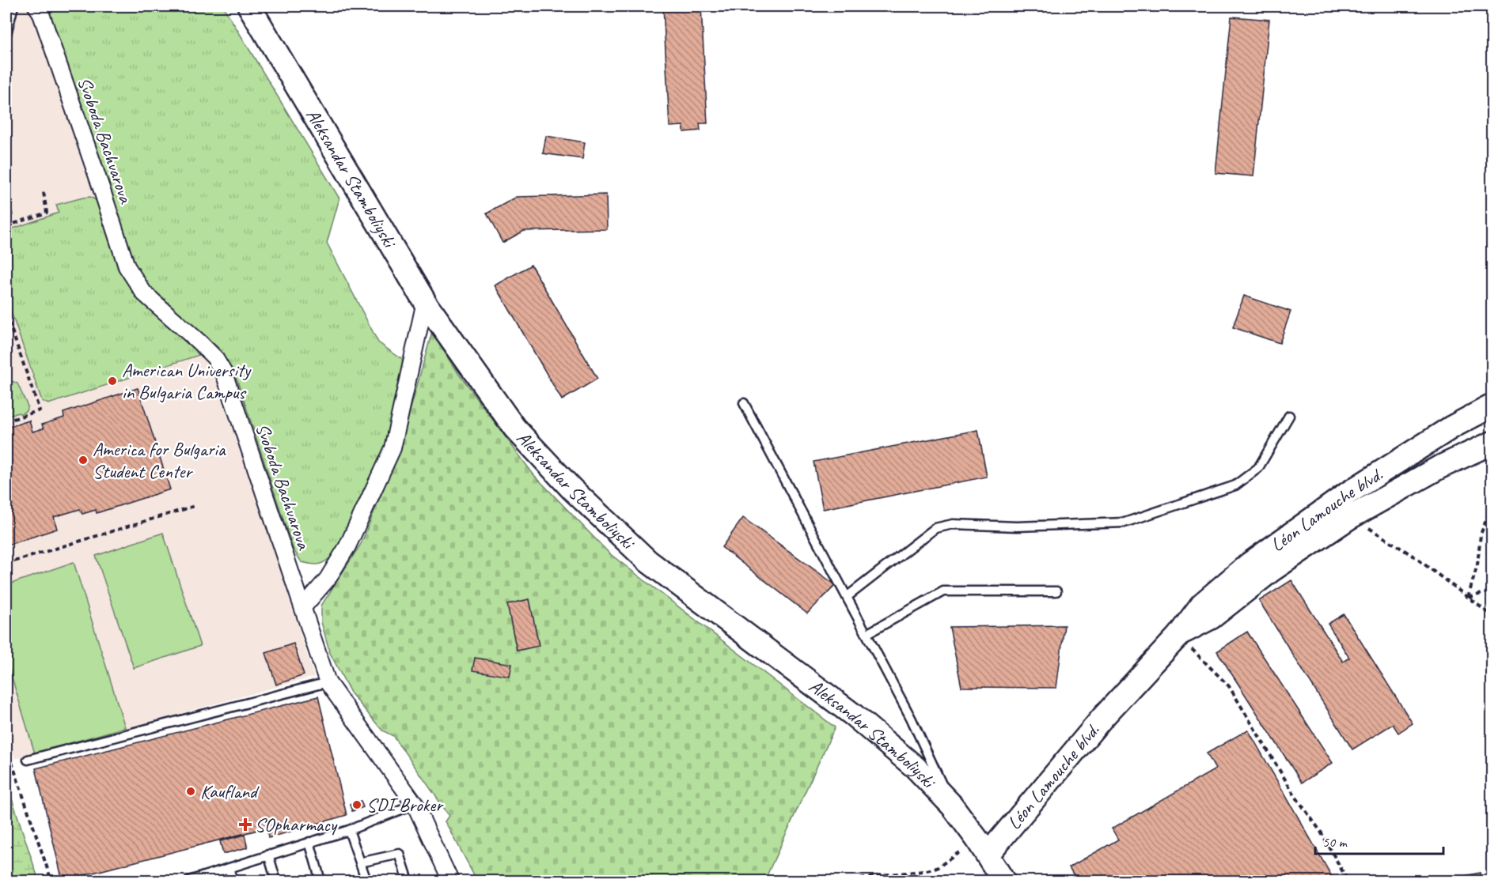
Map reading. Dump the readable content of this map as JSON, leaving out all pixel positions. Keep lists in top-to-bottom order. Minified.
{"streets":{"street":["Svoboda Bachvarova","Aleksandar Stamboliyski","Léon Lamouche blvd."]},"crossings":[["Aleksandar Stamboliyski","Léon Lamouche blvd."]],"places":{"other":["American University in Bulgaria Campus","America for Bulgaria Student Center","Kaufland","SDI Broker"],"health":["SOpharmacy"]},"scale_bar":"50 m"}
